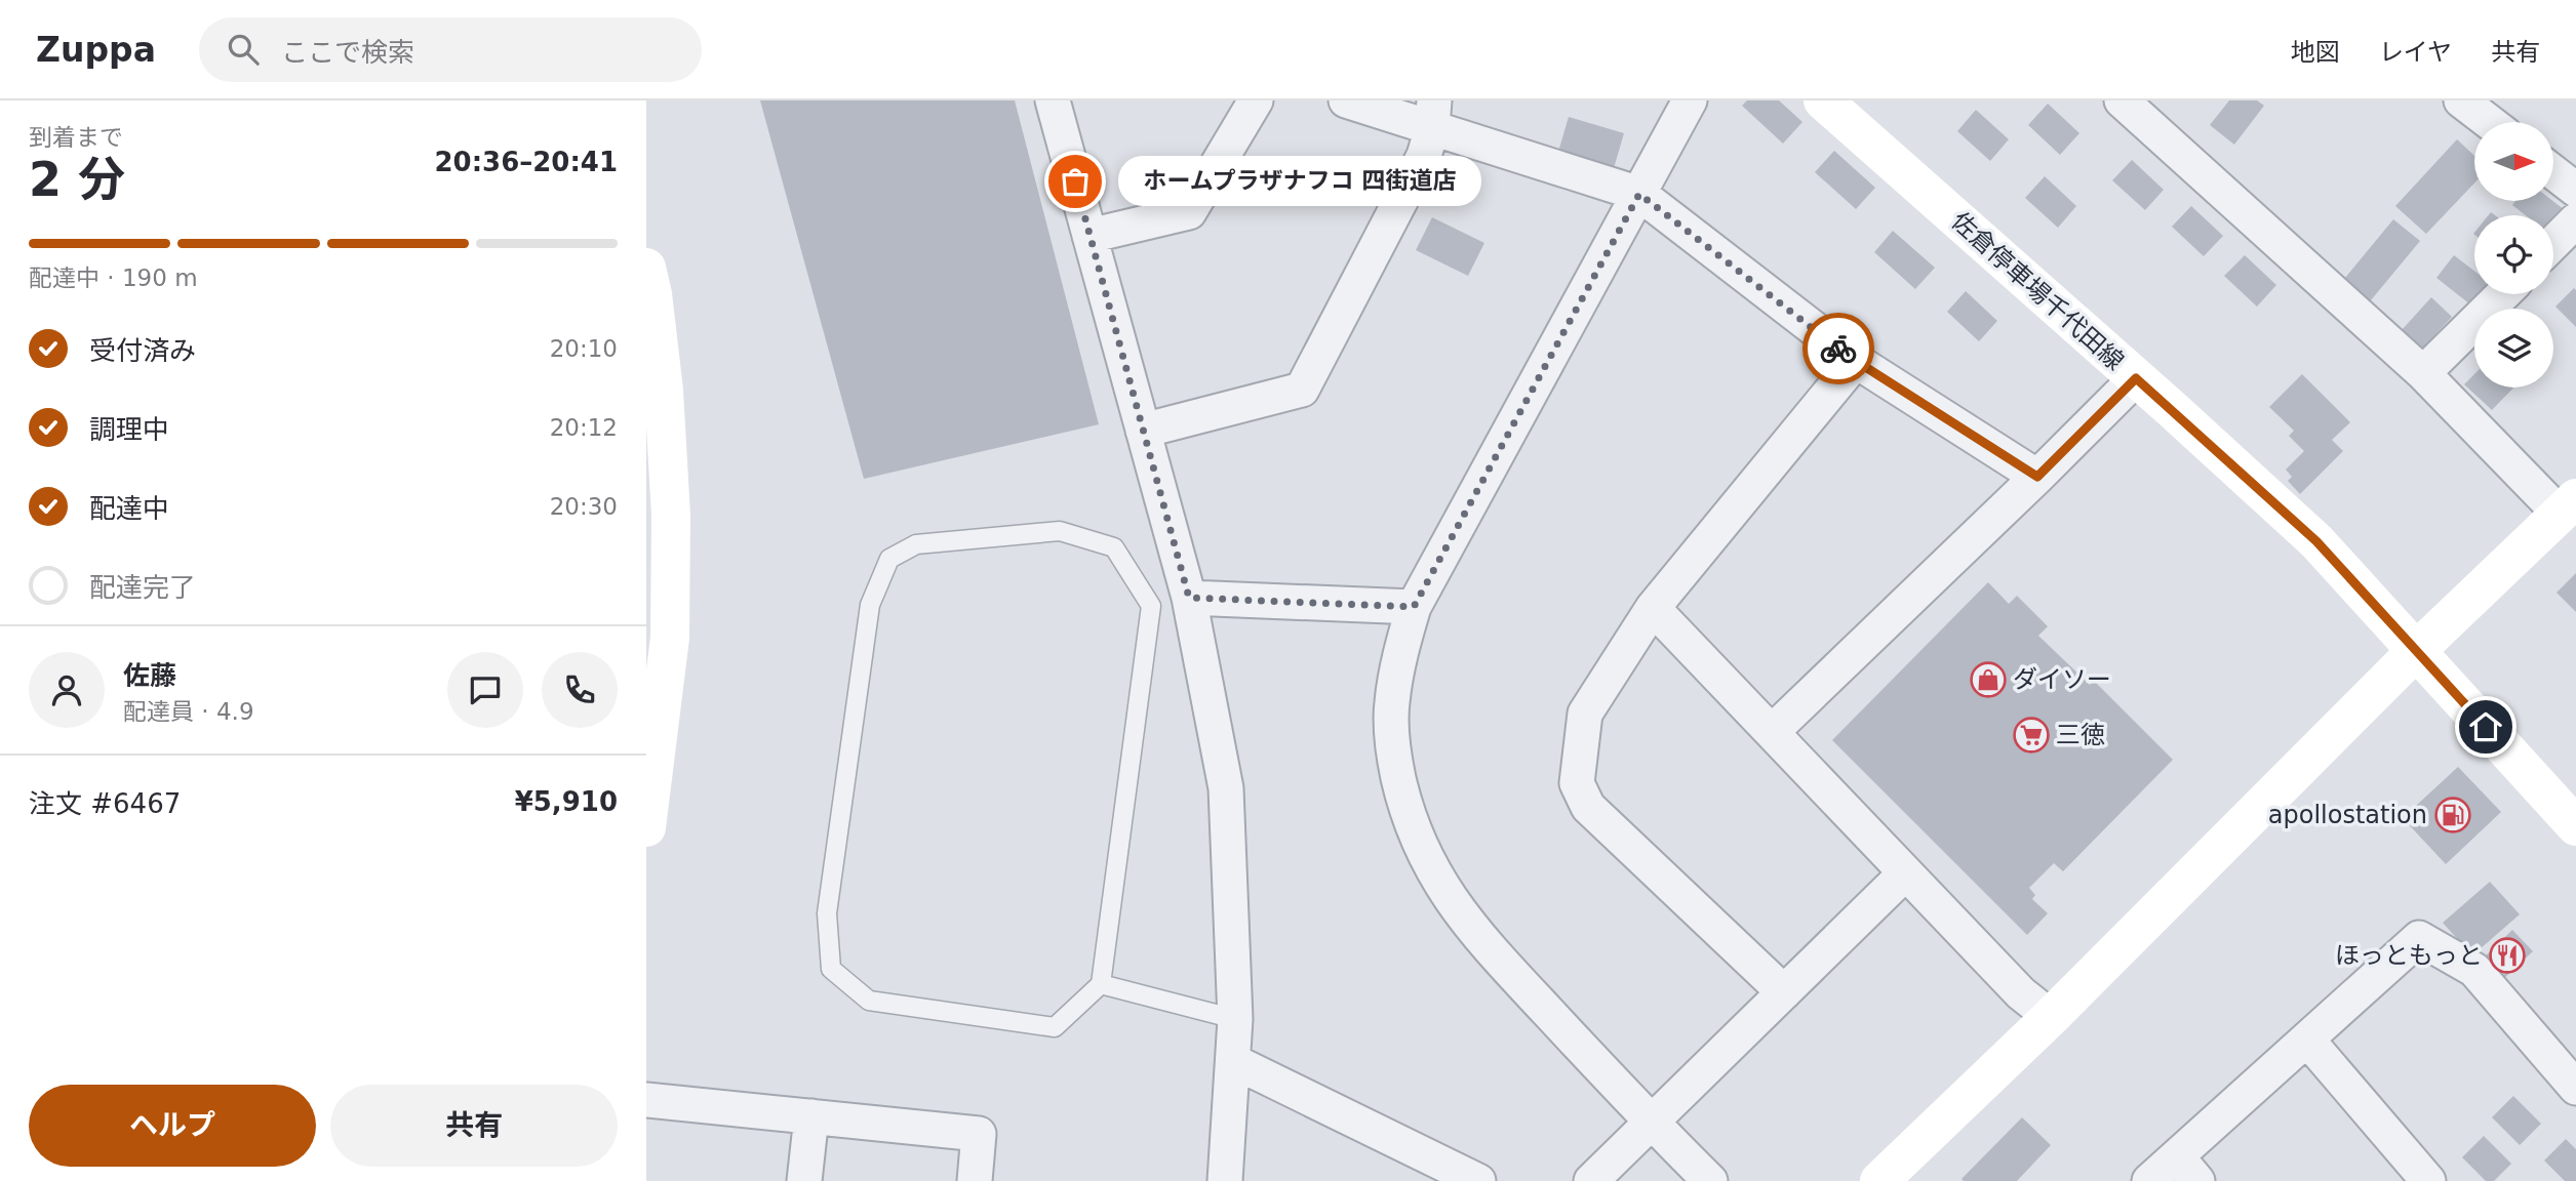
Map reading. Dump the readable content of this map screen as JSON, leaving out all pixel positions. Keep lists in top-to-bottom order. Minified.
{"streets":{"street":["佐倉停車場千代田線"]},"places":{"other":["ホームプラザナフコ 四街道店"],"shop":["ダイソー"],"supermarket":["三徳"],"fuel station":["apollostation"],"restaurant":["ほっともっと"]},"north":"right","page":{"header":"Zuppa","search":"ここで検索","nav":["地図","レイヤ","共有"],"heading":["2 分","到着まで","20:36–20:41"],"panel":["佐藤","配達員 · 4.9","注文 #6467","¥5,910"],"bubble":"ホームプラザナフコ 四街道店","bar":"配達中 · 190 m","list":[["受付済み","20:10"],["調理中","20:12"],["配達中","20:30"],"配達完了"],"buttons":["ヘルプ","共有"]}}
